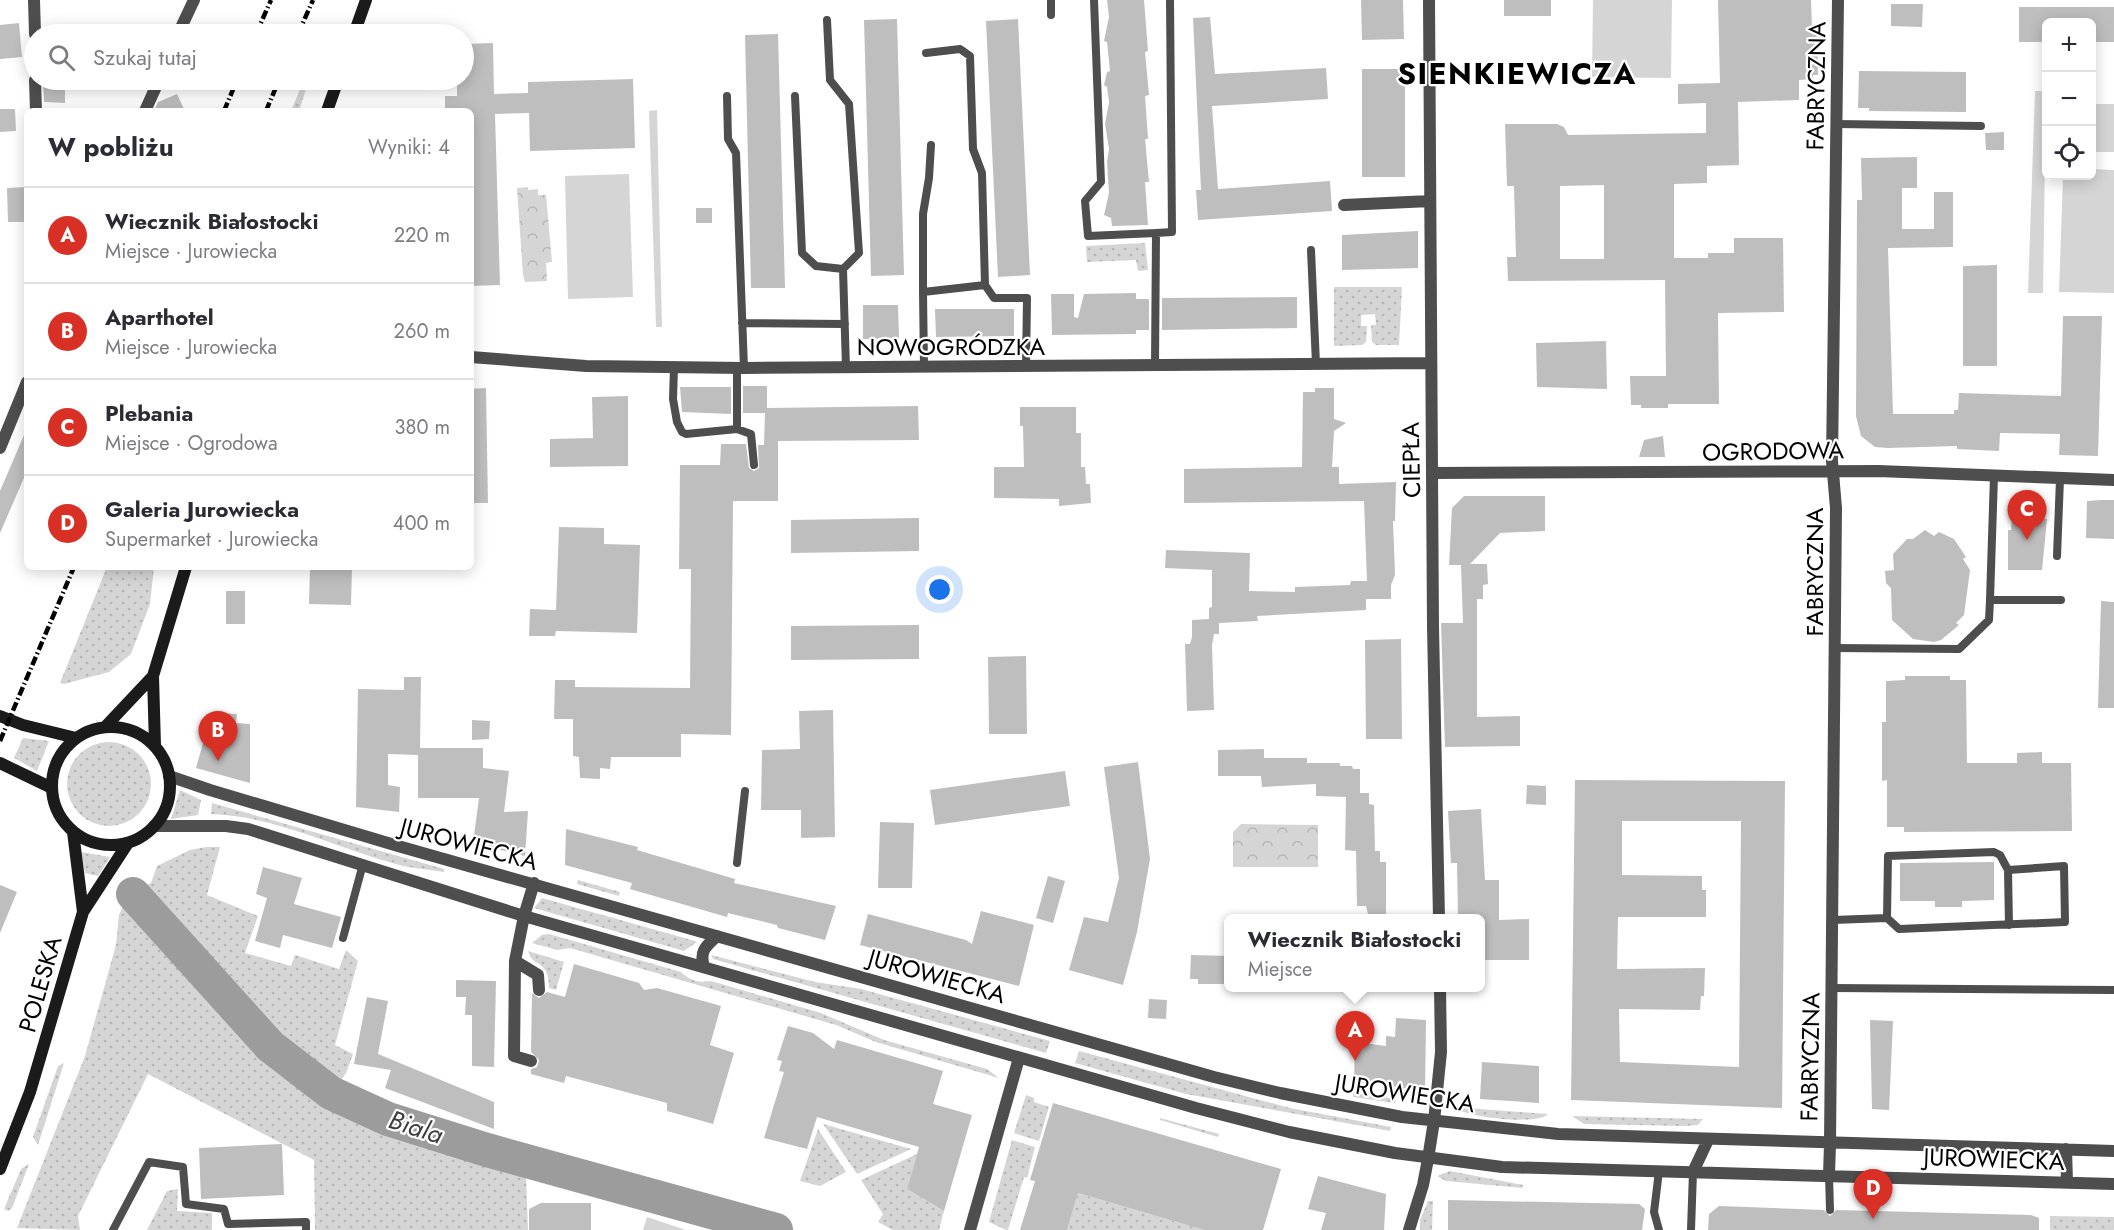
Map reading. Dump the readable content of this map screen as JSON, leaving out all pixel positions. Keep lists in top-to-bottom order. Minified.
{"streets":{"main road":["POLESKA"],"street":["FABRYCZNA","NOWOGRÓDZKA","OGRODOWA","CIEPŁA","JUROWIECKA"]},"crossings":[["FABRYCZNA","OGRODOWA"],["FABRYCZNA","JUROWIECKA"],["NOWOGRÓDZKA","CIEPŁA"],["OGRODOWA","CIEPŁA"],["JUROWIECKA","POLESKA"]],"districts":["SIENKIEWICZA"],"water":["Biala"],"page":{"map_buttons":["+","−"],"search":"Szukaj tutaj","heading":["W pobliżu","Wyniki: 4"],"list":[{"mark":"A","name":"Wiecznik Białostocki","note":"Miejsce · Jurowiecka","value":"220 m"},{"mark":"B","name":"Aparthotel","note":"Miejsce · Jurowiecka","value":"260 m"},{"mark":"C","name":"Plebania","note":"Miejsce · Ogrodowa","value":"380 m"},{"mark":"D","name":"Galeria Jurowiecka","note":"Supermarket · Jurowiecka","value":"400 m"}],"pins":["C","B","A","D"],"popup":["Wiecznik Białostocki","Miejsce"]}}
